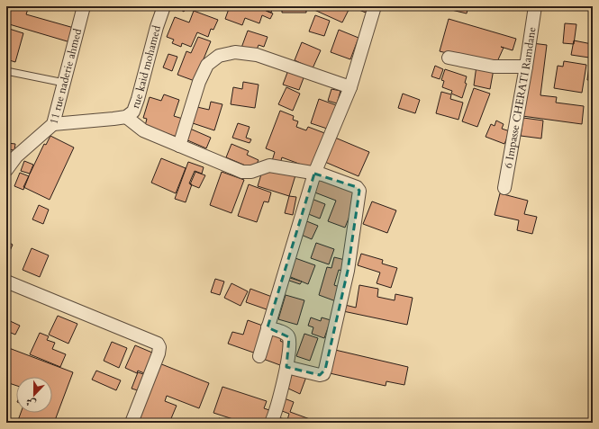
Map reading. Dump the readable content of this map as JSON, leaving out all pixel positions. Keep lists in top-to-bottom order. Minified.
{"streets":{"street":["rue kaid mohamed","11 rue naderie ahmed","6 Impasse CHERATI Ramdane"]},"crossings":[["rue kaid mohamed","11 rue naderie ahmed"]],"north":"bottom"}
